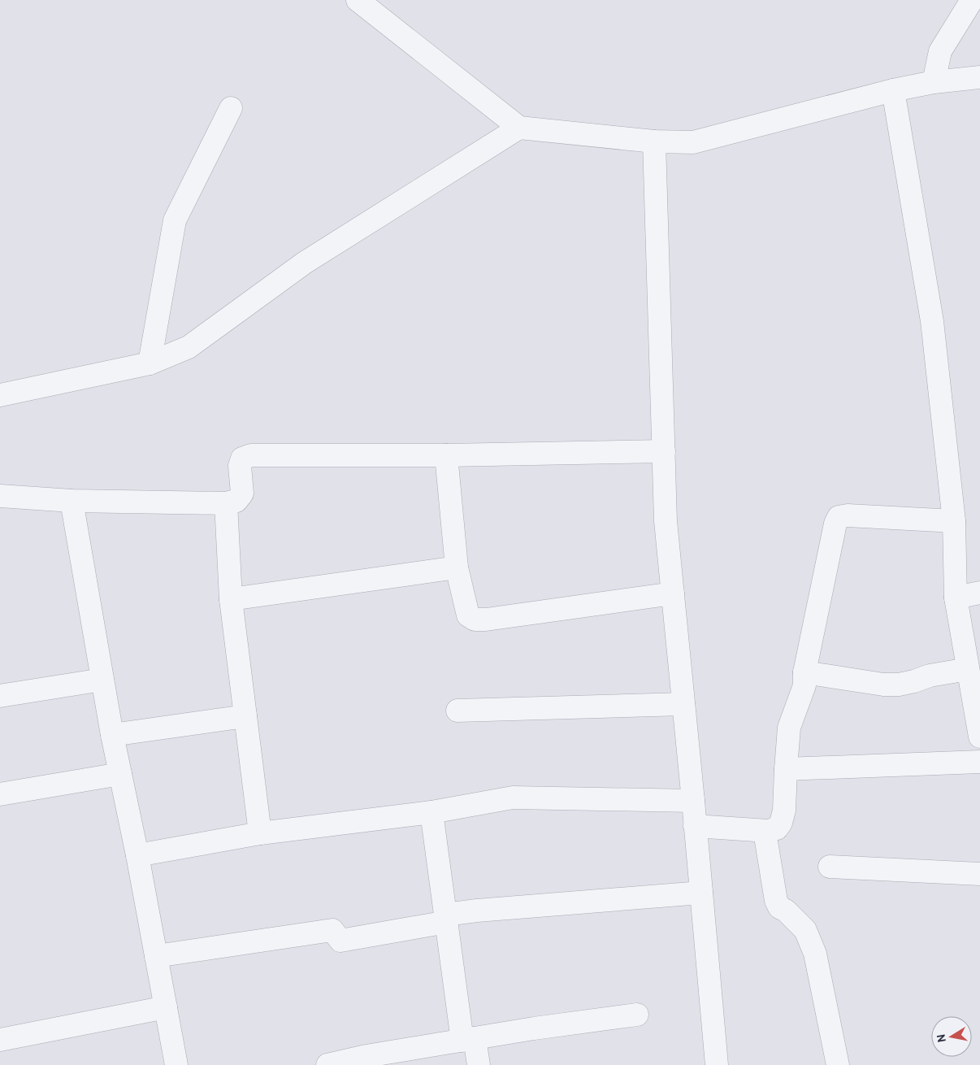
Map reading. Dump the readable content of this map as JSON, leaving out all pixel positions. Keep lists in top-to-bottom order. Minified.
{"north":"left"}
